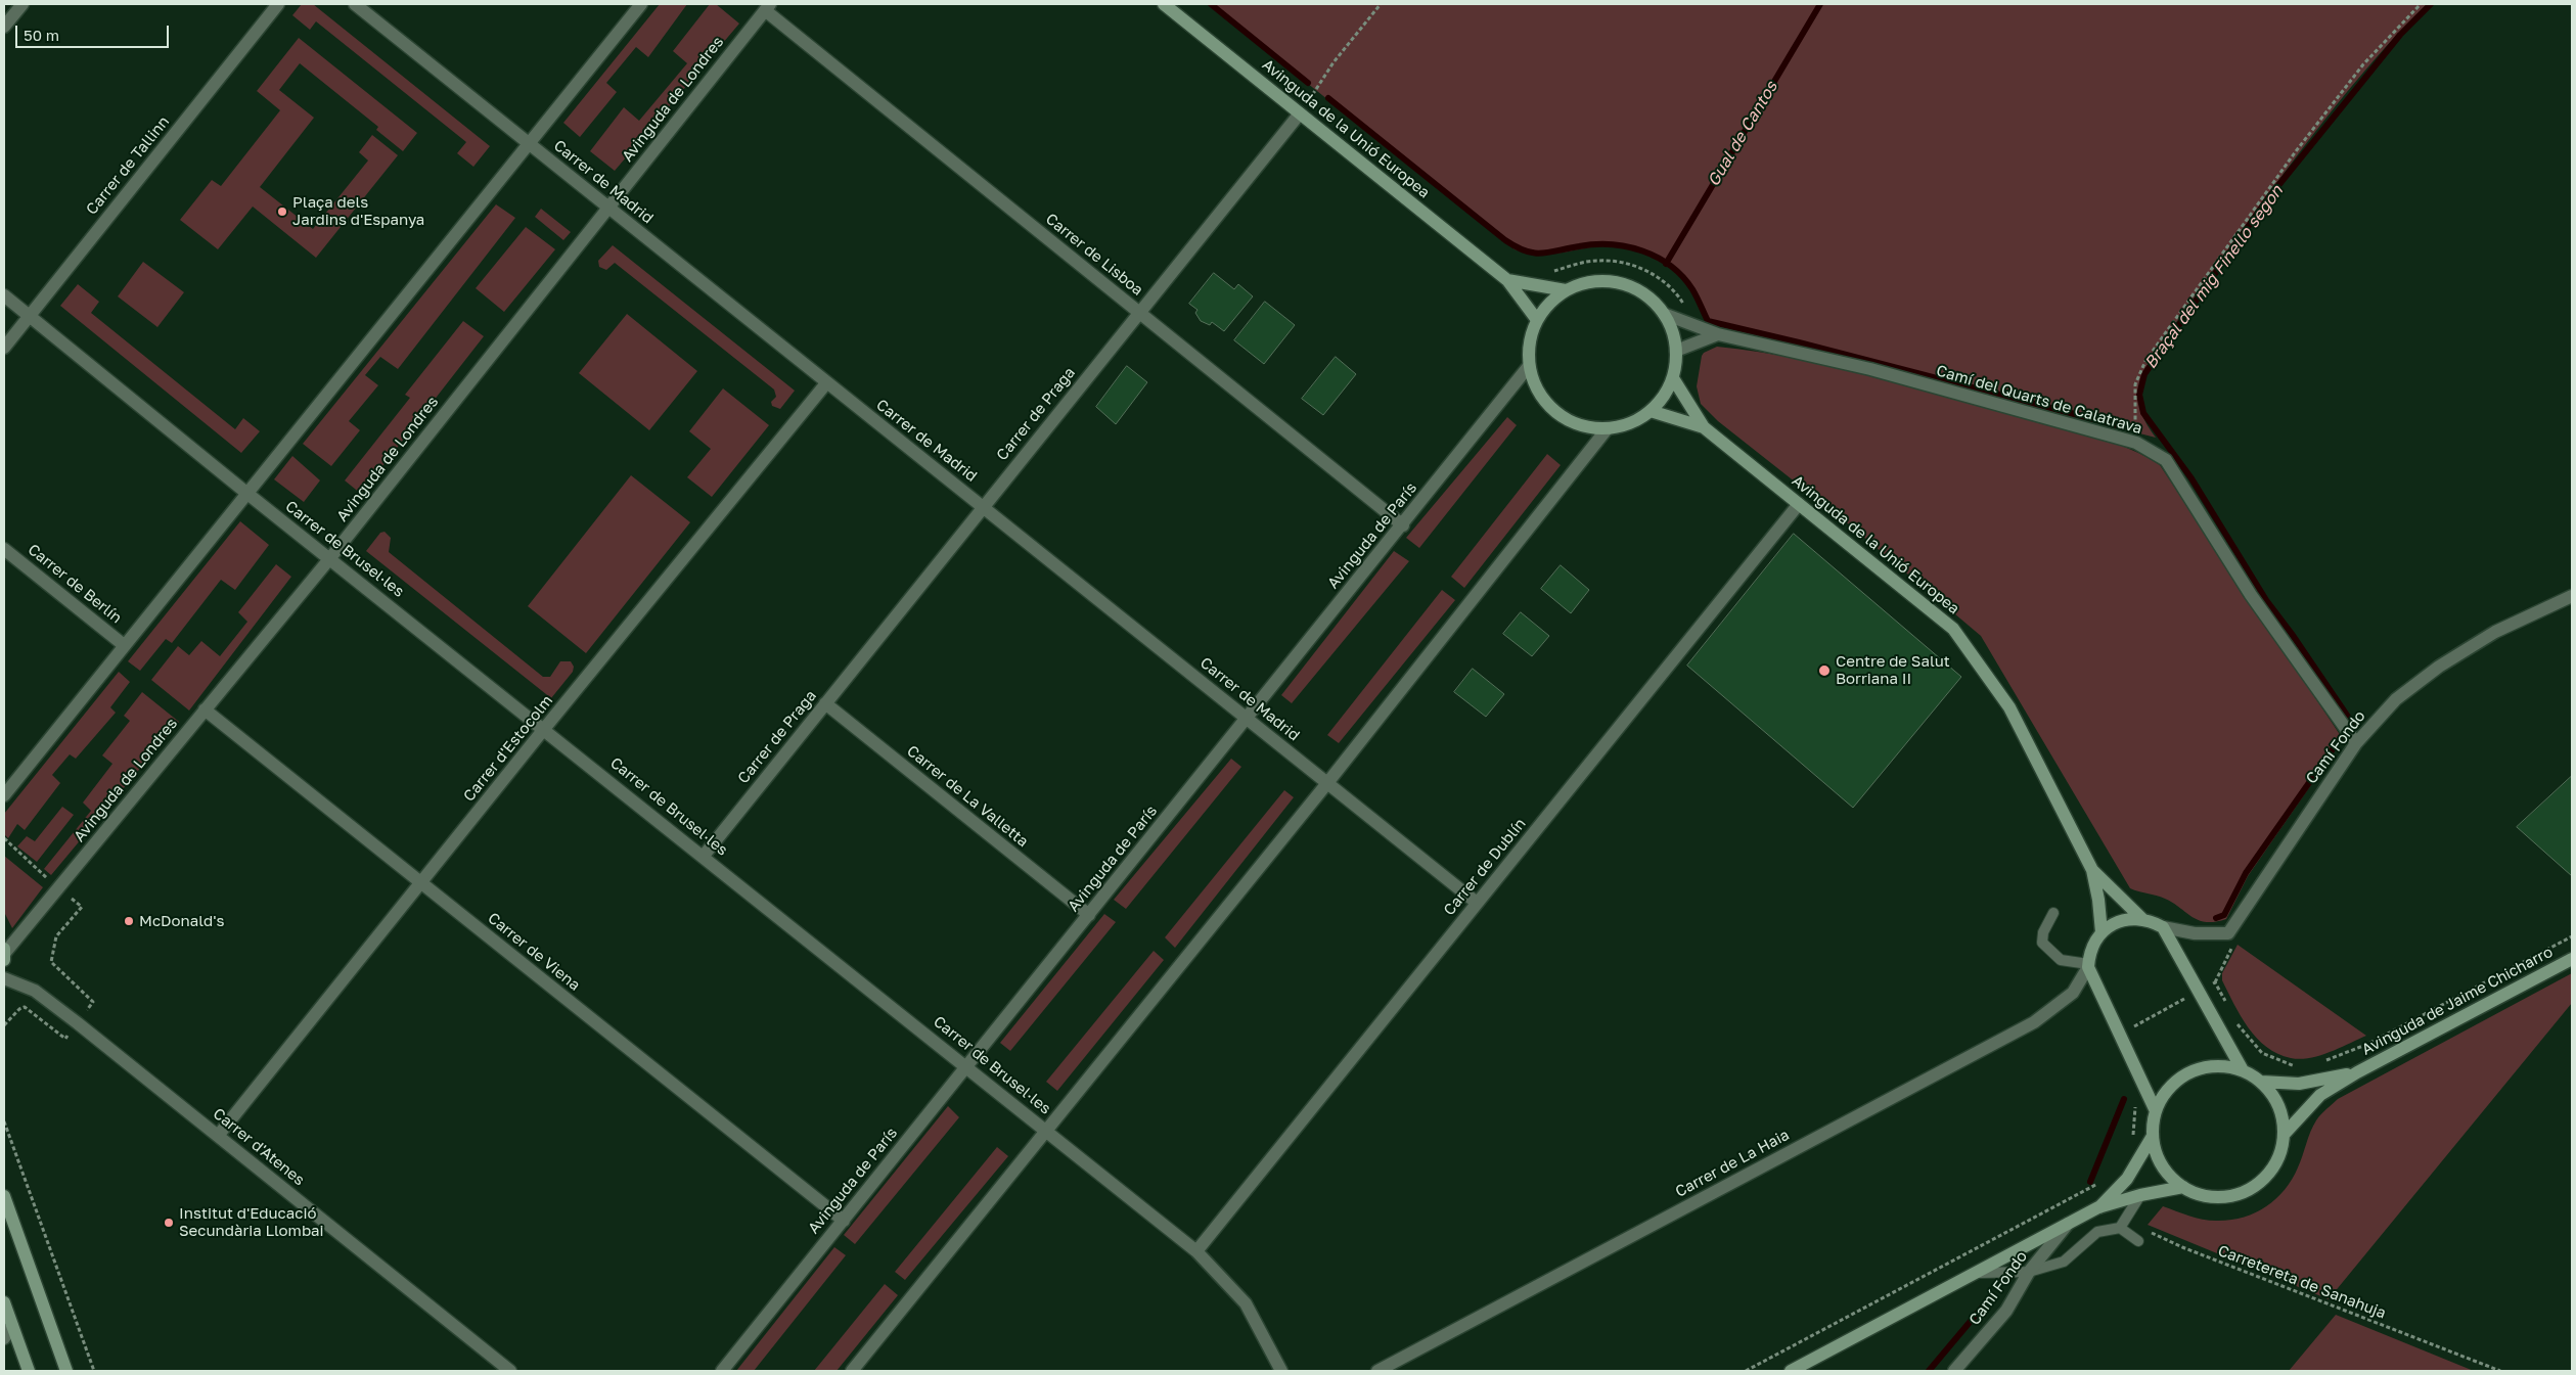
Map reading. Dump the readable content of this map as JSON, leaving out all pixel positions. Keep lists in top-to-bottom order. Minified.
{"streets":{"street":["Avinguda de Londres","Avinguda de la Unió Europea","Carrer de Tallinn","Carrer de Madrid","Carrer de Lisboa","Camí del Quarts de Calatrava","Carrer de Praga","Avinguda de París","Carrer de Brusel·les","Carrer de Berlín","Camí Fondo","Carrer d'Estocolm","Carrer de La Valletta","Carrer de Dublín","Carrer de Viena","Avinguda de Jaime Chicharro","Carrer d'Atenes","Carrer de La Haia"],"path":["Carretereta de Sanahuja"]},"crossings":[["Avinguda de Londres","Carrer de Madrid"],["Avinguda de Londres","Carrer de Lisboa"],["Avinguda de Londres","Carrer de Brusel·les"],["Avinguda de Londres","Carrer de Viena"],["Avinguda de la Unió Europea","Camí del Quarts de Calatrava"],["Avinguda de la Unió Europea","Carrer de Praga"],["Avinguda de la Unió Europea","Avinguda de París"],["Avinguda de la Unió Europea","Camí Fondo"],["Avinguda de la Unió Europea","Carrer de Dublín"],["Carrer de Tallinn","Carrer de Brusel·les"],["Carrer de Madrid","Carrer de Praga"],["Carrer de Madrid","Avinguda de París"],["Carrer de Madrid","Carrer d'Estocolm"],["Carrer de Madrid","Carrer de Dublín"],["Carrer de Lisboa","Carrer de Praga"],["Carrer de Lisboa","Avinguda de París"],["Camí del Quarts de Calatrava","Avinguda de París"],["Camí del Quarts de Calatrava","Camí Fondo"],["Carrer de Praga","Carrer de Brusel·les"],["Carrer de Praga","Carrer de La Valletta"],["Avinguda de París","Carrer de Brusel·les"],["Avinguda de París","Carrer de La Valletta"],["Avinguda de París","Carrer de Viena"],["Carrer de Brusel·les","Carrer d'Estocolm"],["Carrer de Brusel·les","Carrer de Dublín"],["Carrer d'Estocolm","Carrer de Viena"],["Carrer d'Estocolm","Carrer d'Atenes"]],"water":["Gual de Cantos","Braçal del mig Finello segon"],"places":["Plaça dels Jardins d'Espanya","Centre de Salut Borriana II","McDonald's","Institut d'Educació Secundària Llombai"],"scale_bar":"50 m"}
